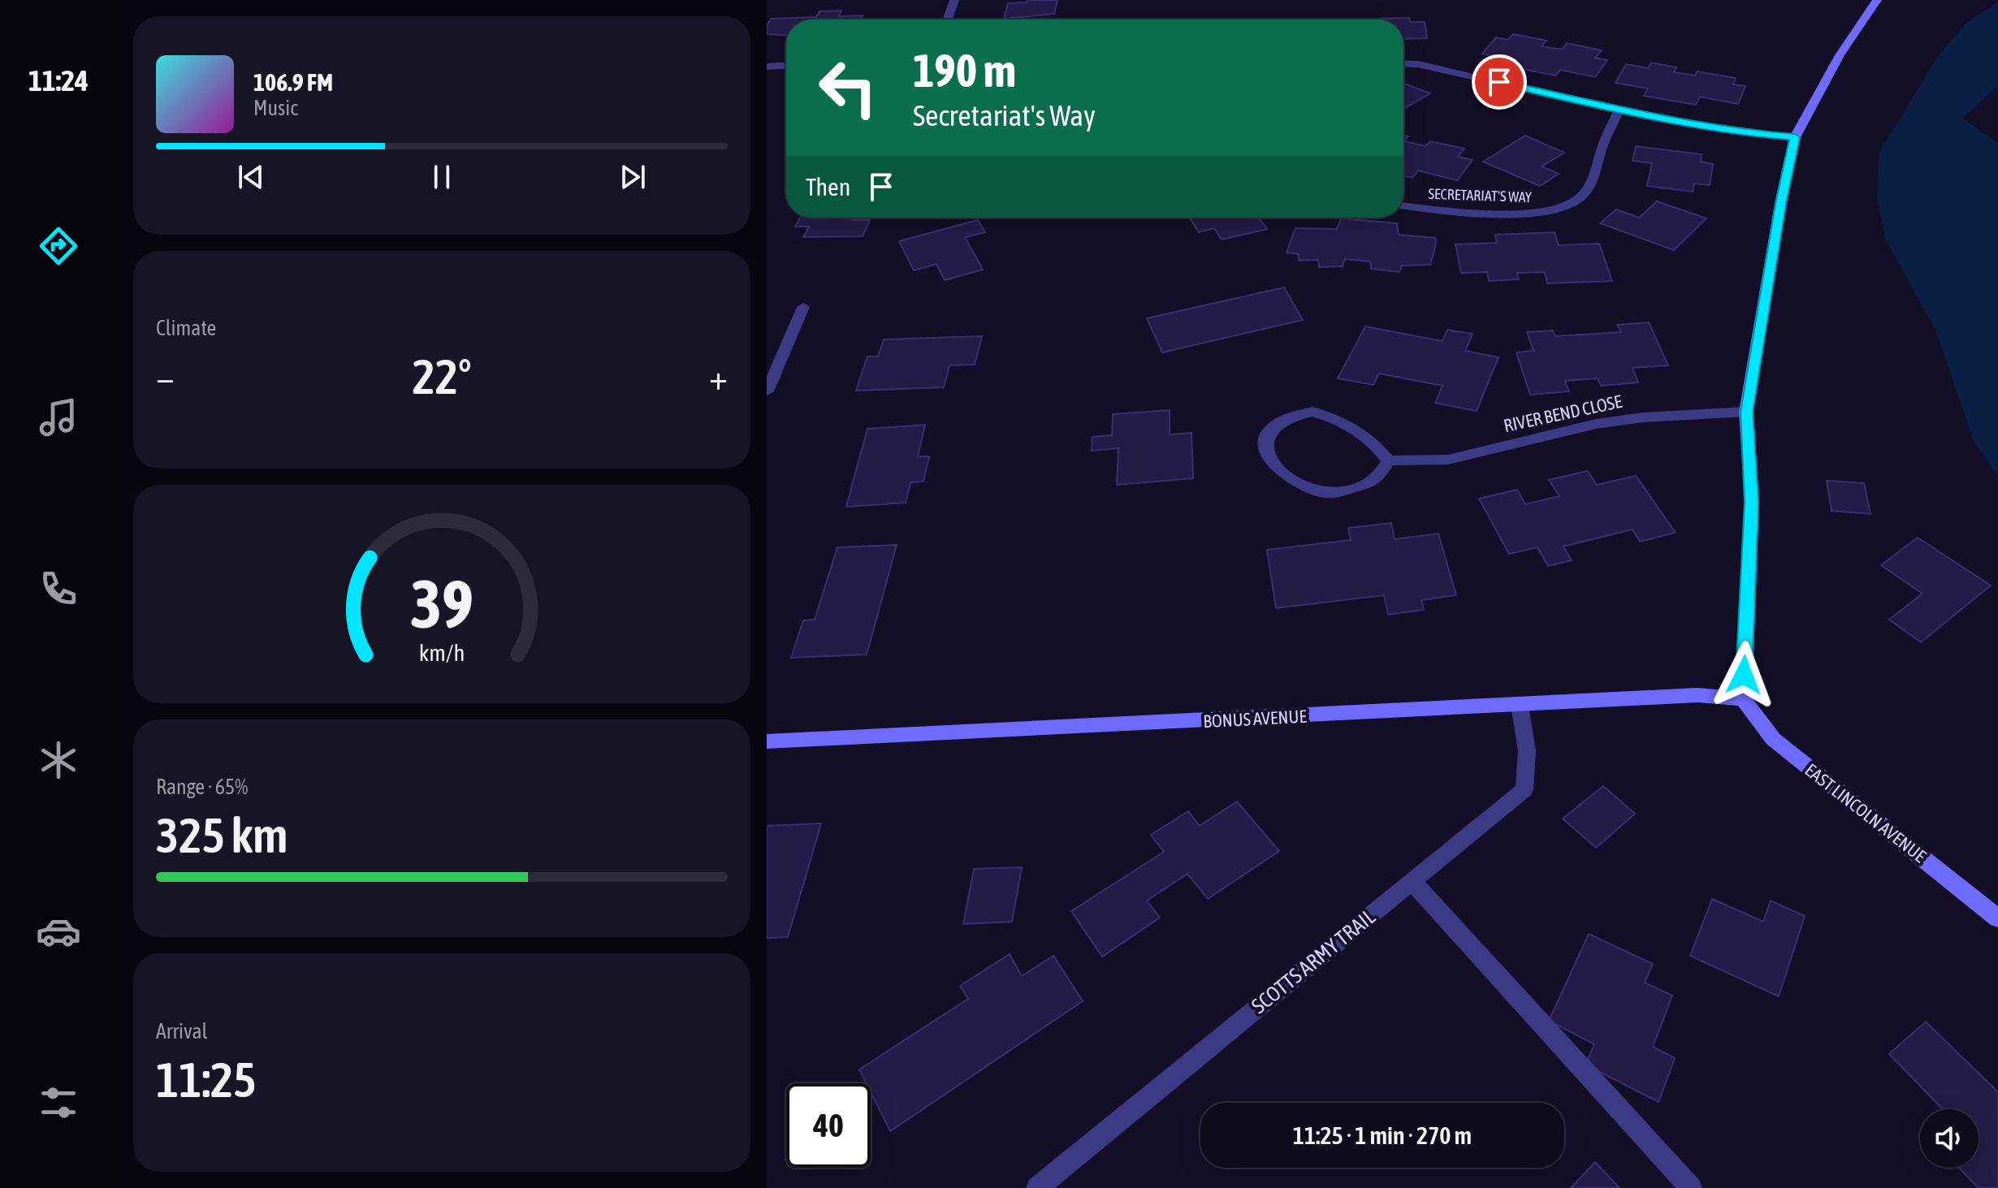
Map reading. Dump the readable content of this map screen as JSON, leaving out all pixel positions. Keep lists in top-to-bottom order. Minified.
{"streets":{"street":["SECRETARIAT'S WAY","RIVER BEND CLOSE","BONUS AVENUE","EAST LINCOLN AVENUE","SCOTTS ARMY TRAIL"]},"crossings":[["BONUS AVENUE","EAST LINCOLN AVENUE"],["BONUS AVENUE","SCOTTS ARMY TRAIL"]],"page":{"tabs":"11:24","turn":["190 m","Secretariat's Way"],"song":["106.9 FM","Music"],"then":"Then","tile":["Climate",["Range · 65%","325 km"],["Arrival","11:25"]],"heat":["−","22°","+"],"limit":"40","trip":"11:25 · 1 min · 270 m","gauge":["39","km/h"]}}
